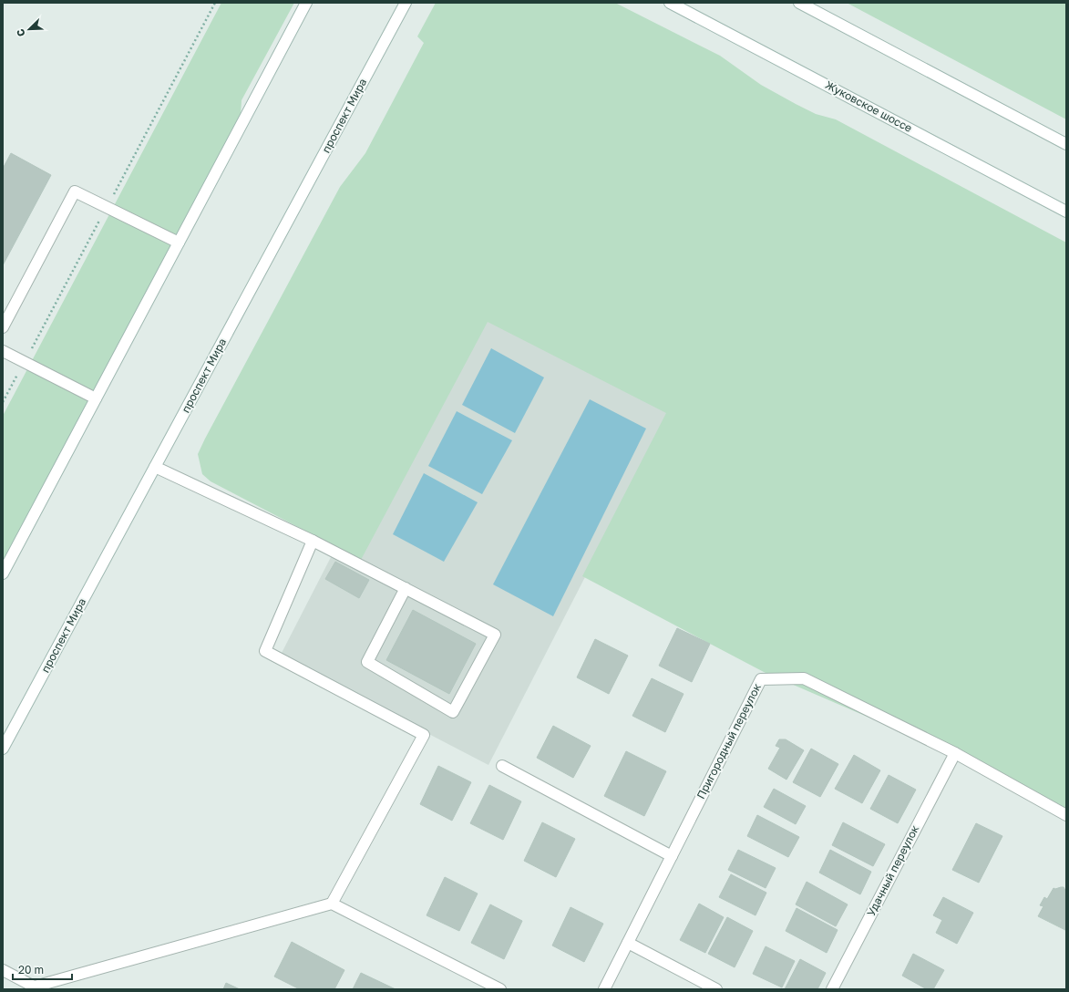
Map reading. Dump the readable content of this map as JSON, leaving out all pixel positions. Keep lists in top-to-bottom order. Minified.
{"streets":{"main road":["Жуковское шоссе","проспект Мира","Пригородный переулок","Удачный переулок"]},"crossings":[["Пригородный переулок","Удачный переулок"]],"scale_bar":"20 m","north":"bottom left"}
